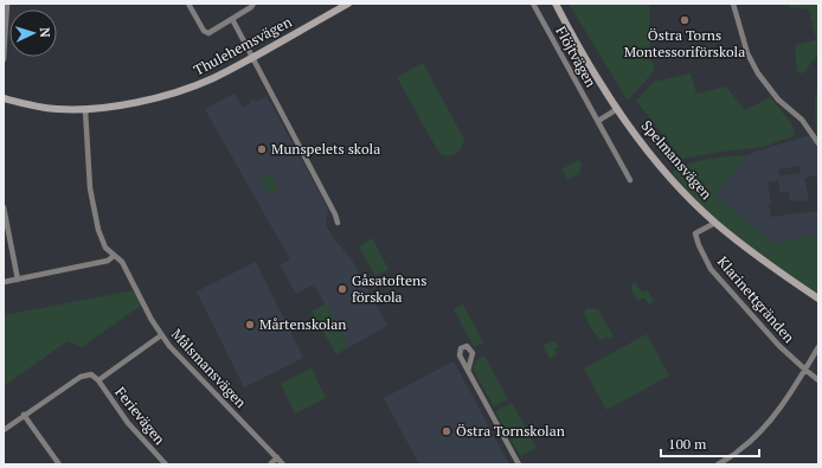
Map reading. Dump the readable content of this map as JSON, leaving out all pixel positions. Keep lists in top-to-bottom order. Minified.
{"streets":{"main road":["Thulehemsvägen","Spelmansvägen"],"street":["Flöjtvägen","Klarinettgränden","Målsmansvägen","Ferievägen"]},"crossings":[["Thulehemsvägen","Målsmansvägen"],["Spelmansvägen","Klarinettgränden"]],"places":["Östra Torns Montessoriförskola","Munspelets skola","Gåsatoftens förskola","Mårtenskolan","Östra Tornskolan"],"scale_bar":"100 m","north":"right"}
